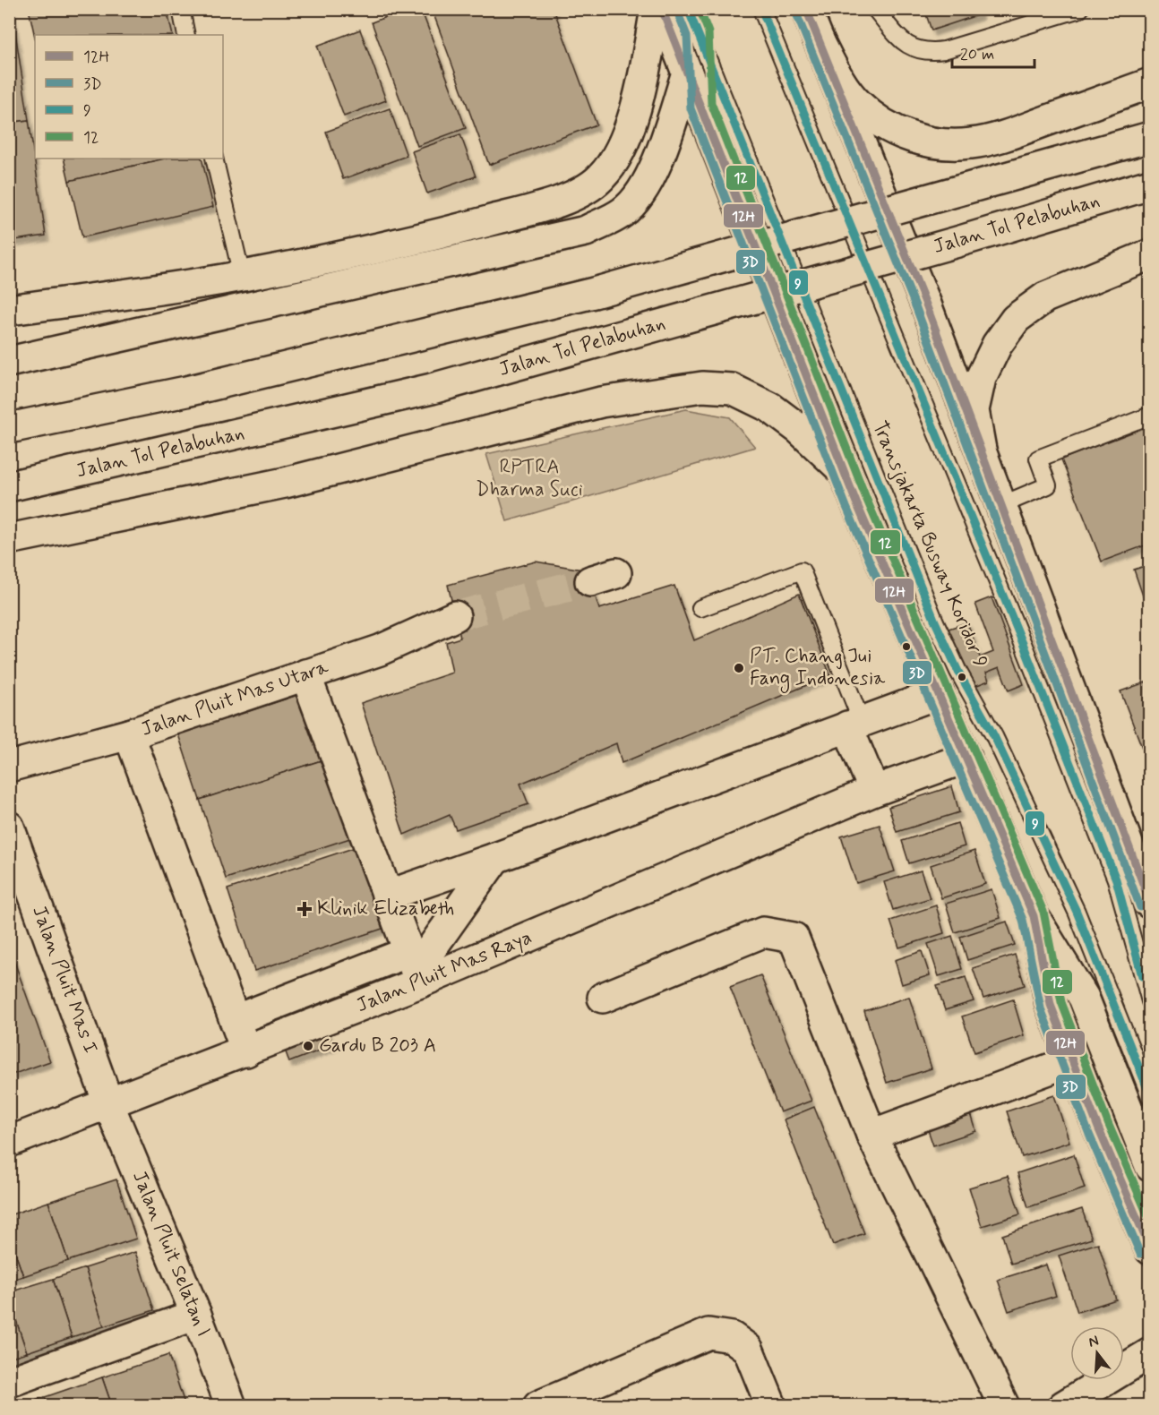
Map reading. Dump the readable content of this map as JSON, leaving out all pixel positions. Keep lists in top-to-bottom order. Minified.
{"streets":{"main road":["Jalan Tol Pelabuhan","Jalan Pluit Mas Utara","Jalan Pluit Mas Raya","Jalan Pluit Mas I","Jalan Pluit Selatan I"],"lane":["Transjakarta Busway Koridor 9"]},"crossings":[["Jalan Pluit Mas Raya","Jalan Pluit Mas I"],["Jalan Pluit Mas Raya","Jalan Pluit Selatan I"],["Jalan Pluit Mas I","Jalan Pluit Selatan I"]],"parks":["RPTRA Dharma Suci"],"places":{"other":["PT. Chang Jui Fang Indonesia","Gardu B 203 A"],"health":["Klinik Elizabeth"]},"lines":["transit line 12H","transit line 9","transit line 12","transit line 3D"],"legend":["12H","3D","9","12"],"scale_bar":"20 m","north":"top"}
